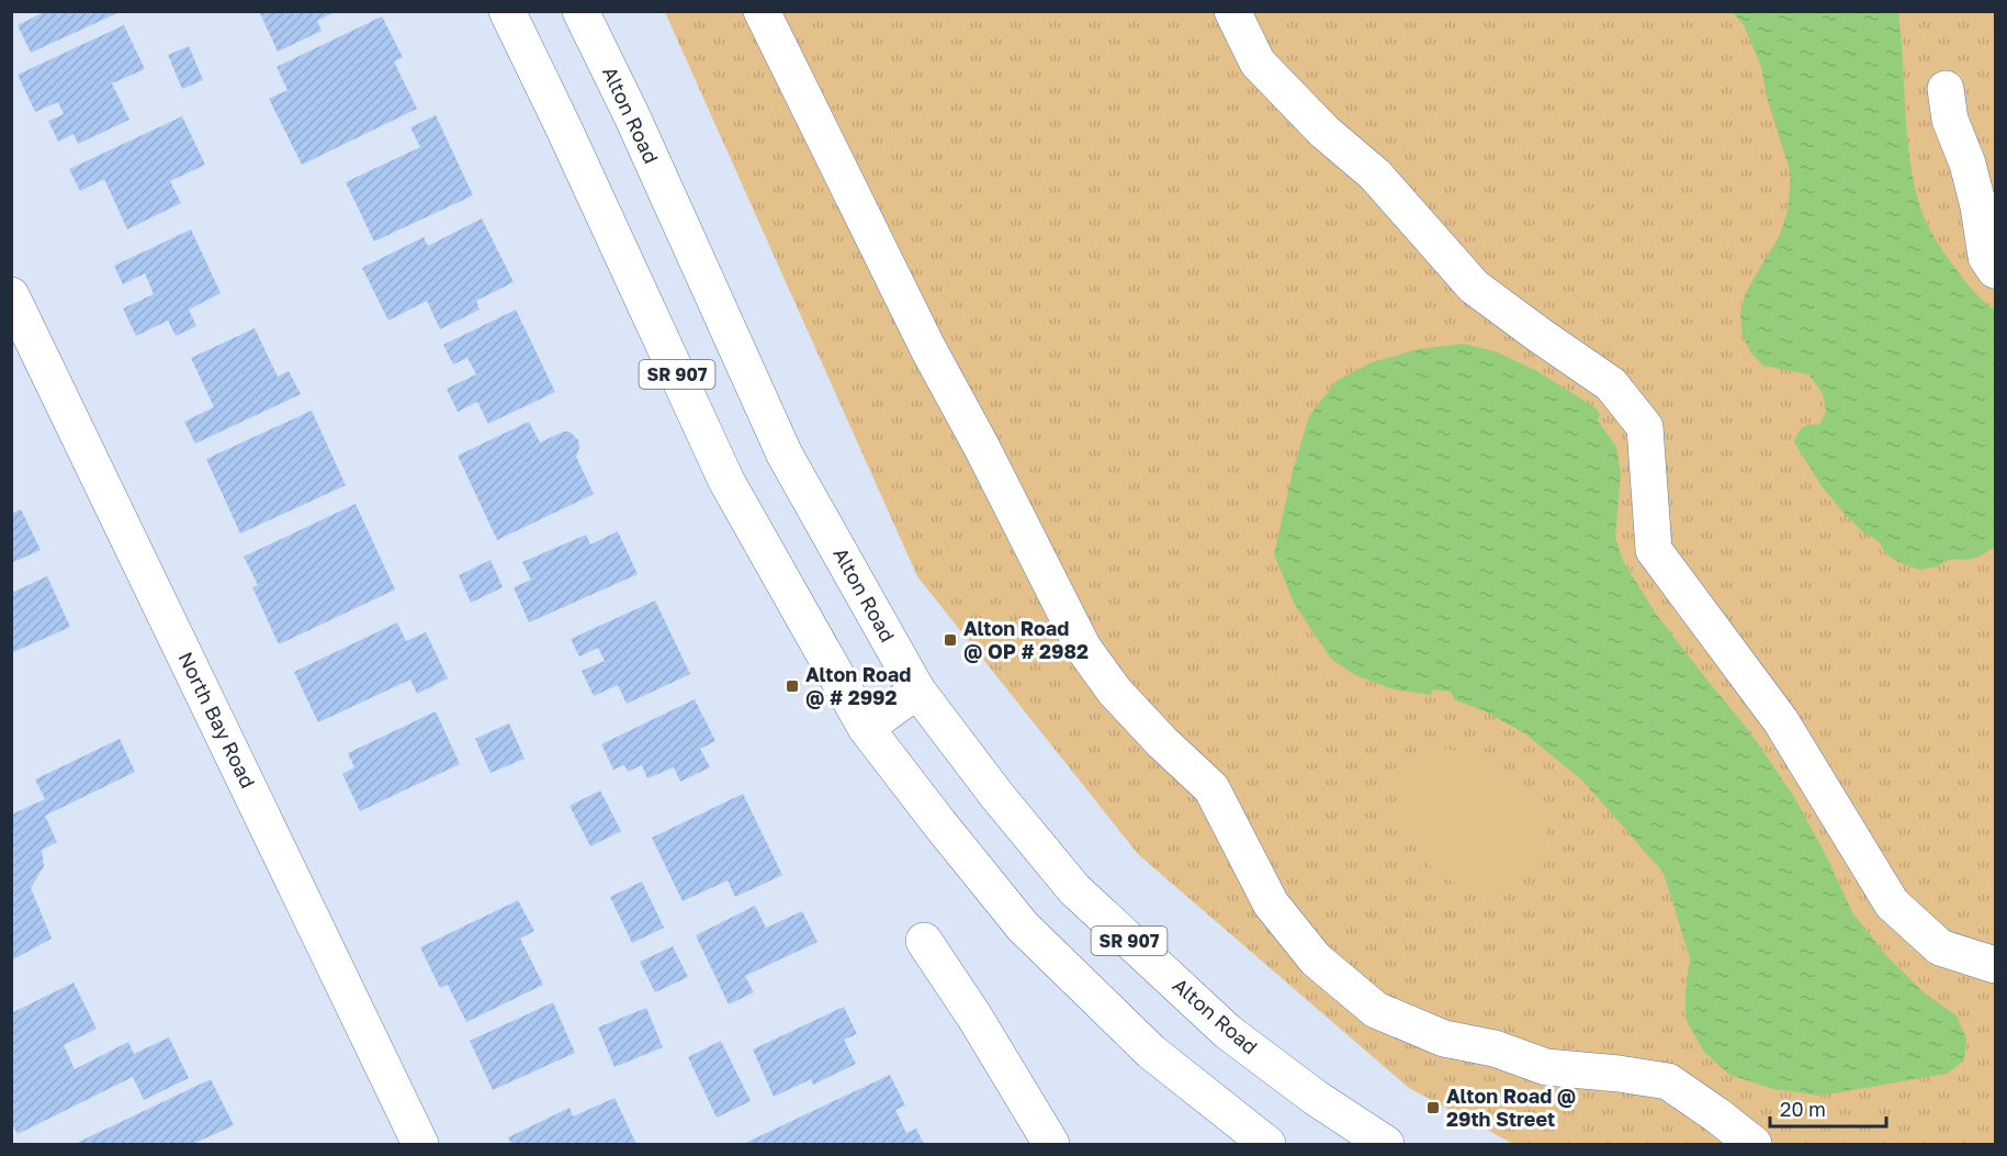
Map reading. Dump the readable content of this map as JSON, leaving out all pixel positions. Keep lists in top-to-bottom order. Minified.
{"streets":{"main road":["Alton Road","SR 907","North Bay Road"]},"places":{"transit":["Alton Road @ OP # 2982","Alton Road @ # 2992","Alton Road @ 29th Street"]},"scale_bar":"20 m"}
